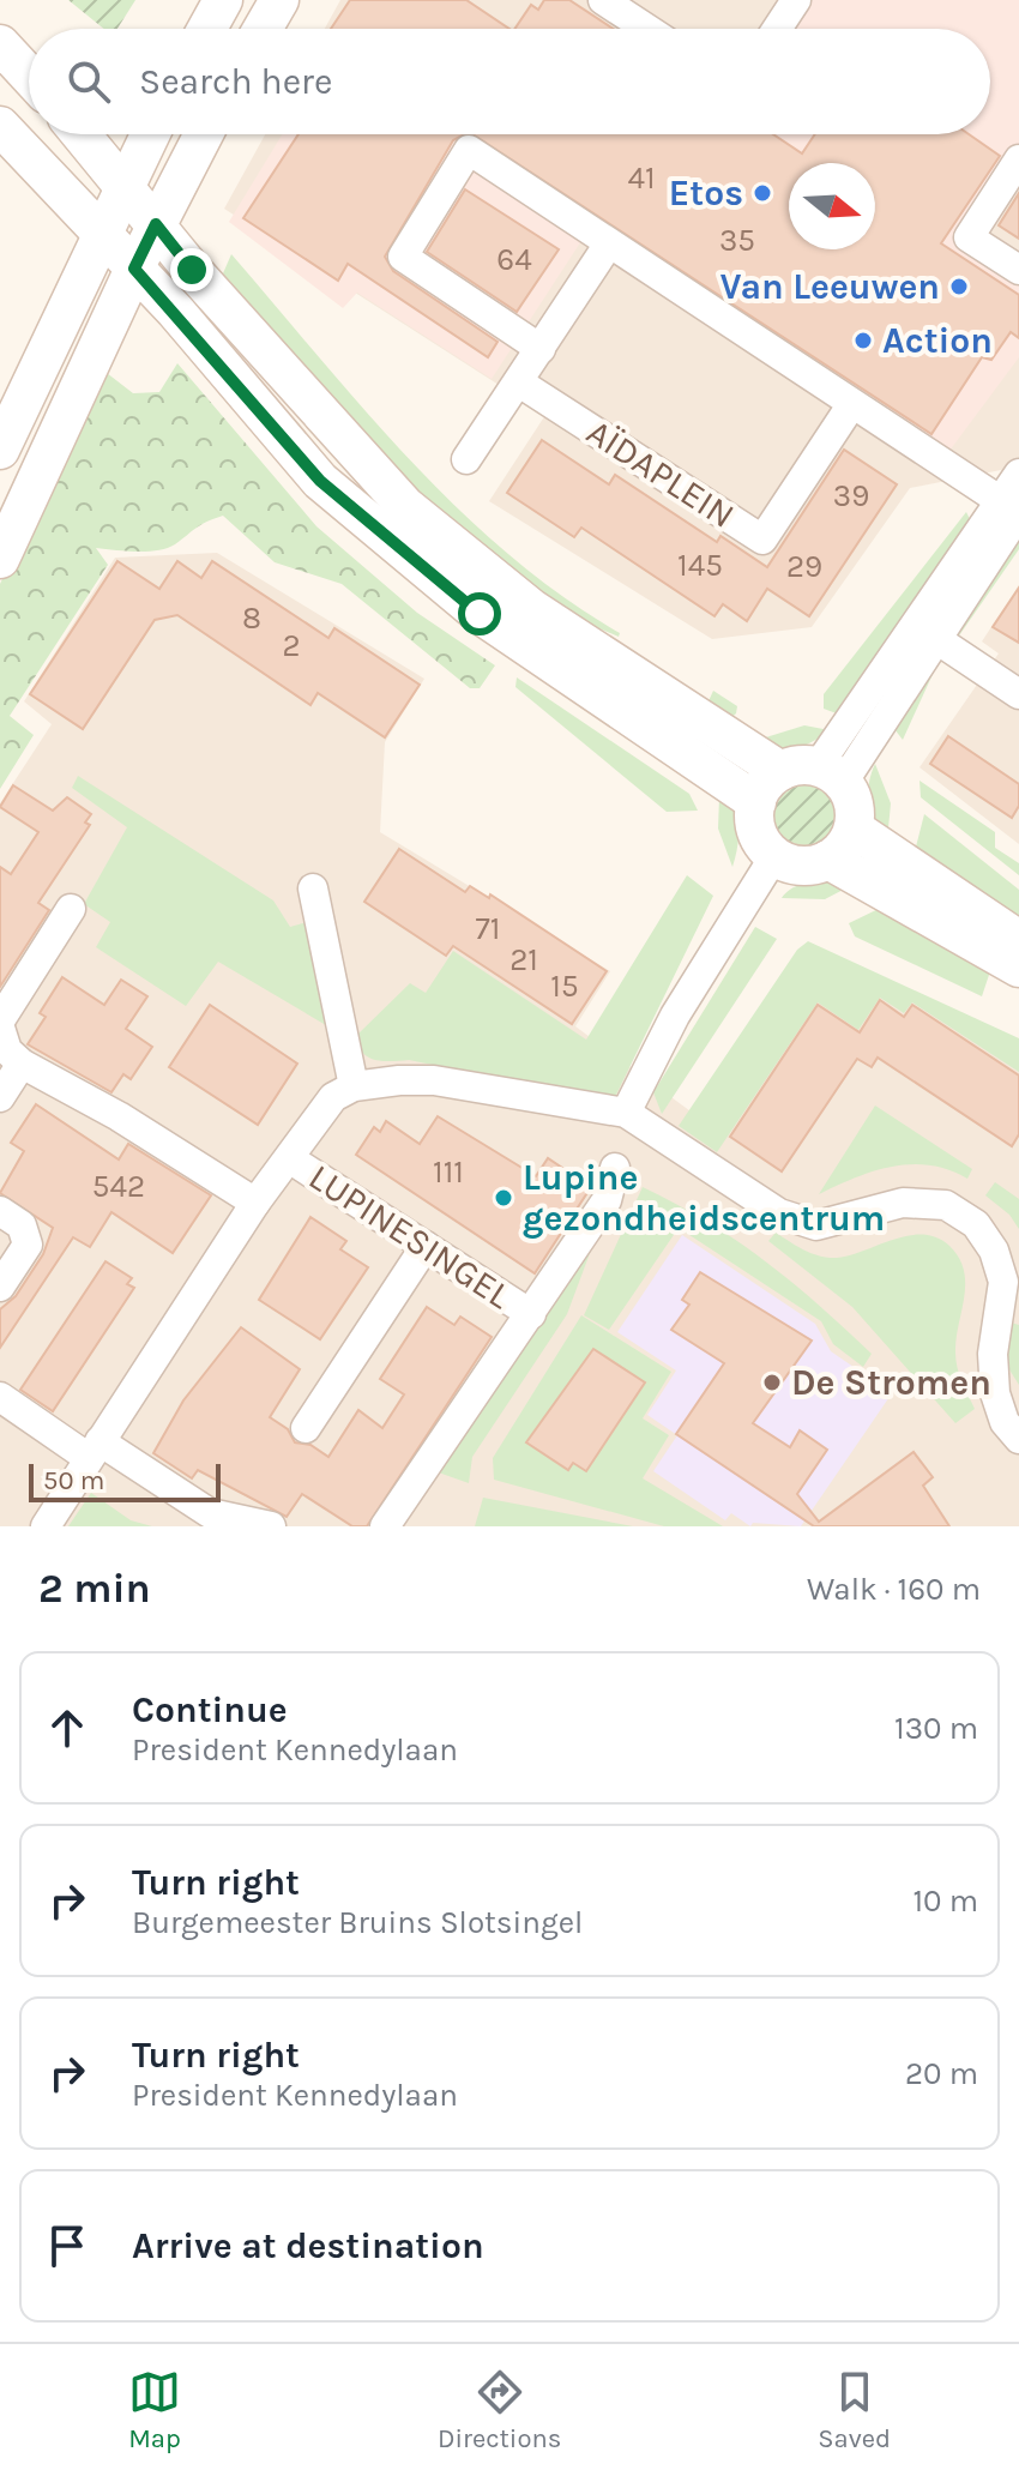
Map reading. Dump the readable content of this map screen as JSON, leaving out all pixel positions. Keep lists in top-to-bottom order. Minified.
{"streets":{"street":["AÏDAPLEIN","LUPINESINGEL"]},"places":["Etos","Van Leeuwen","Action","Lupine gezondheidscentrum","De Stromen"],"house_numbers":["41","35","64","39","145","29","8","2","71","21","15","111","542"],"scale_bar":"50 m","north":"right","page":{"search":"Search here","scale":"50 m","heading":["2 min","Walk · 160 m"],"list":[["Continue","President Kennedylaan","130 m"],["Turn right","Burgemeester Bruins Slotsingel","10 m"],["Turn right","President Kennedylaan","20 m"],"Arrive at destination"],"nav":["Map","Directions","Saved"]}}
